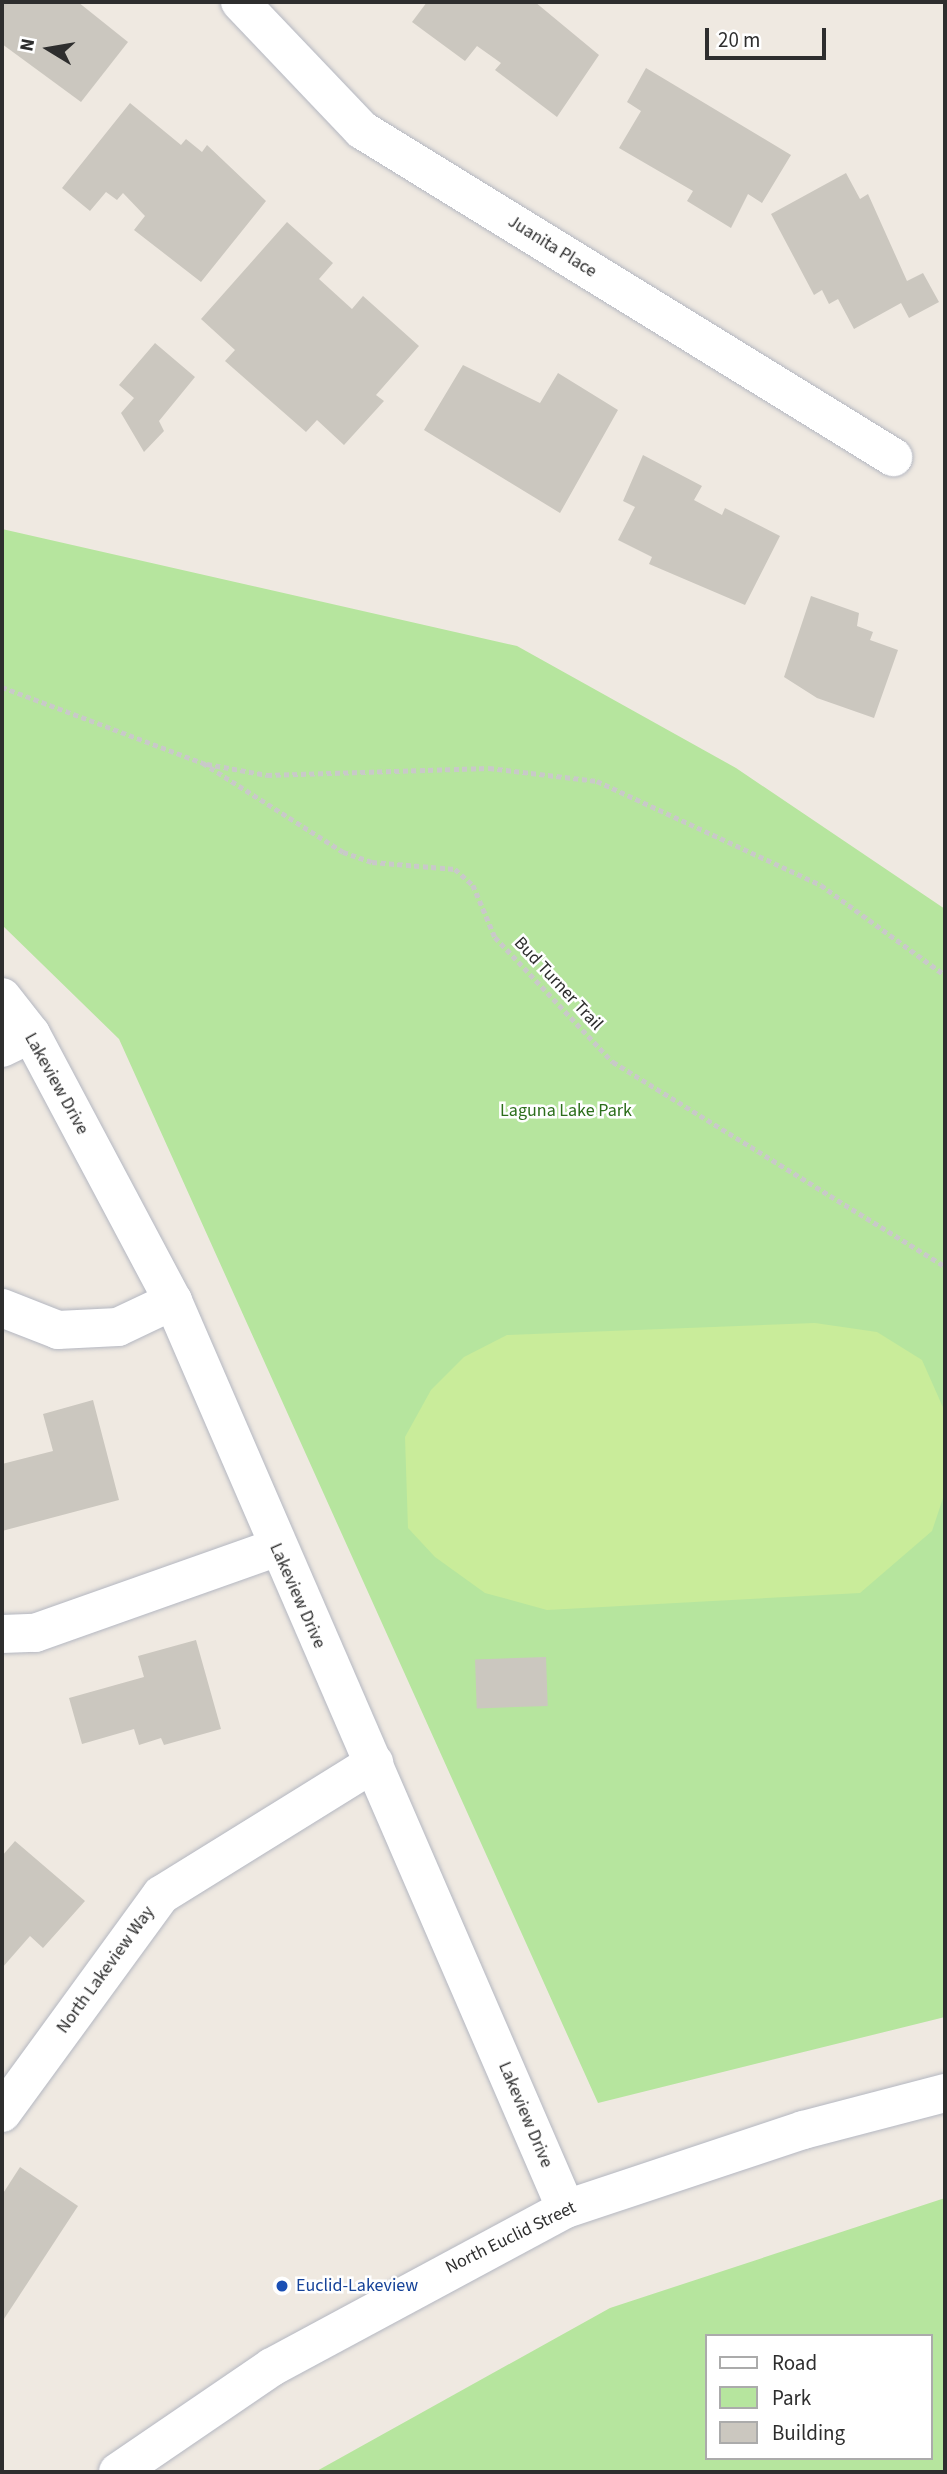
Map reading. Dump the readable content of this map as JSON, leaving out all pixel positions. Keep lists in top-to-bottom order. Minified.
{"streets":{"street":["Juanita Place","Lakeview Drive","North Lakeview Way","North Euclid Street"],"path":["Bud Turner Trail"]},"crossings":[["Lakeview Drive","North Lakeview Way"],["Lakeview Drive","North Euclid Street"]],"parks":["Laguna Lake Park"],"places":["Euclid-Lakeview"],"legend":["Road","Park","Building"],"scale_bar":"20 m","north":"left"}
